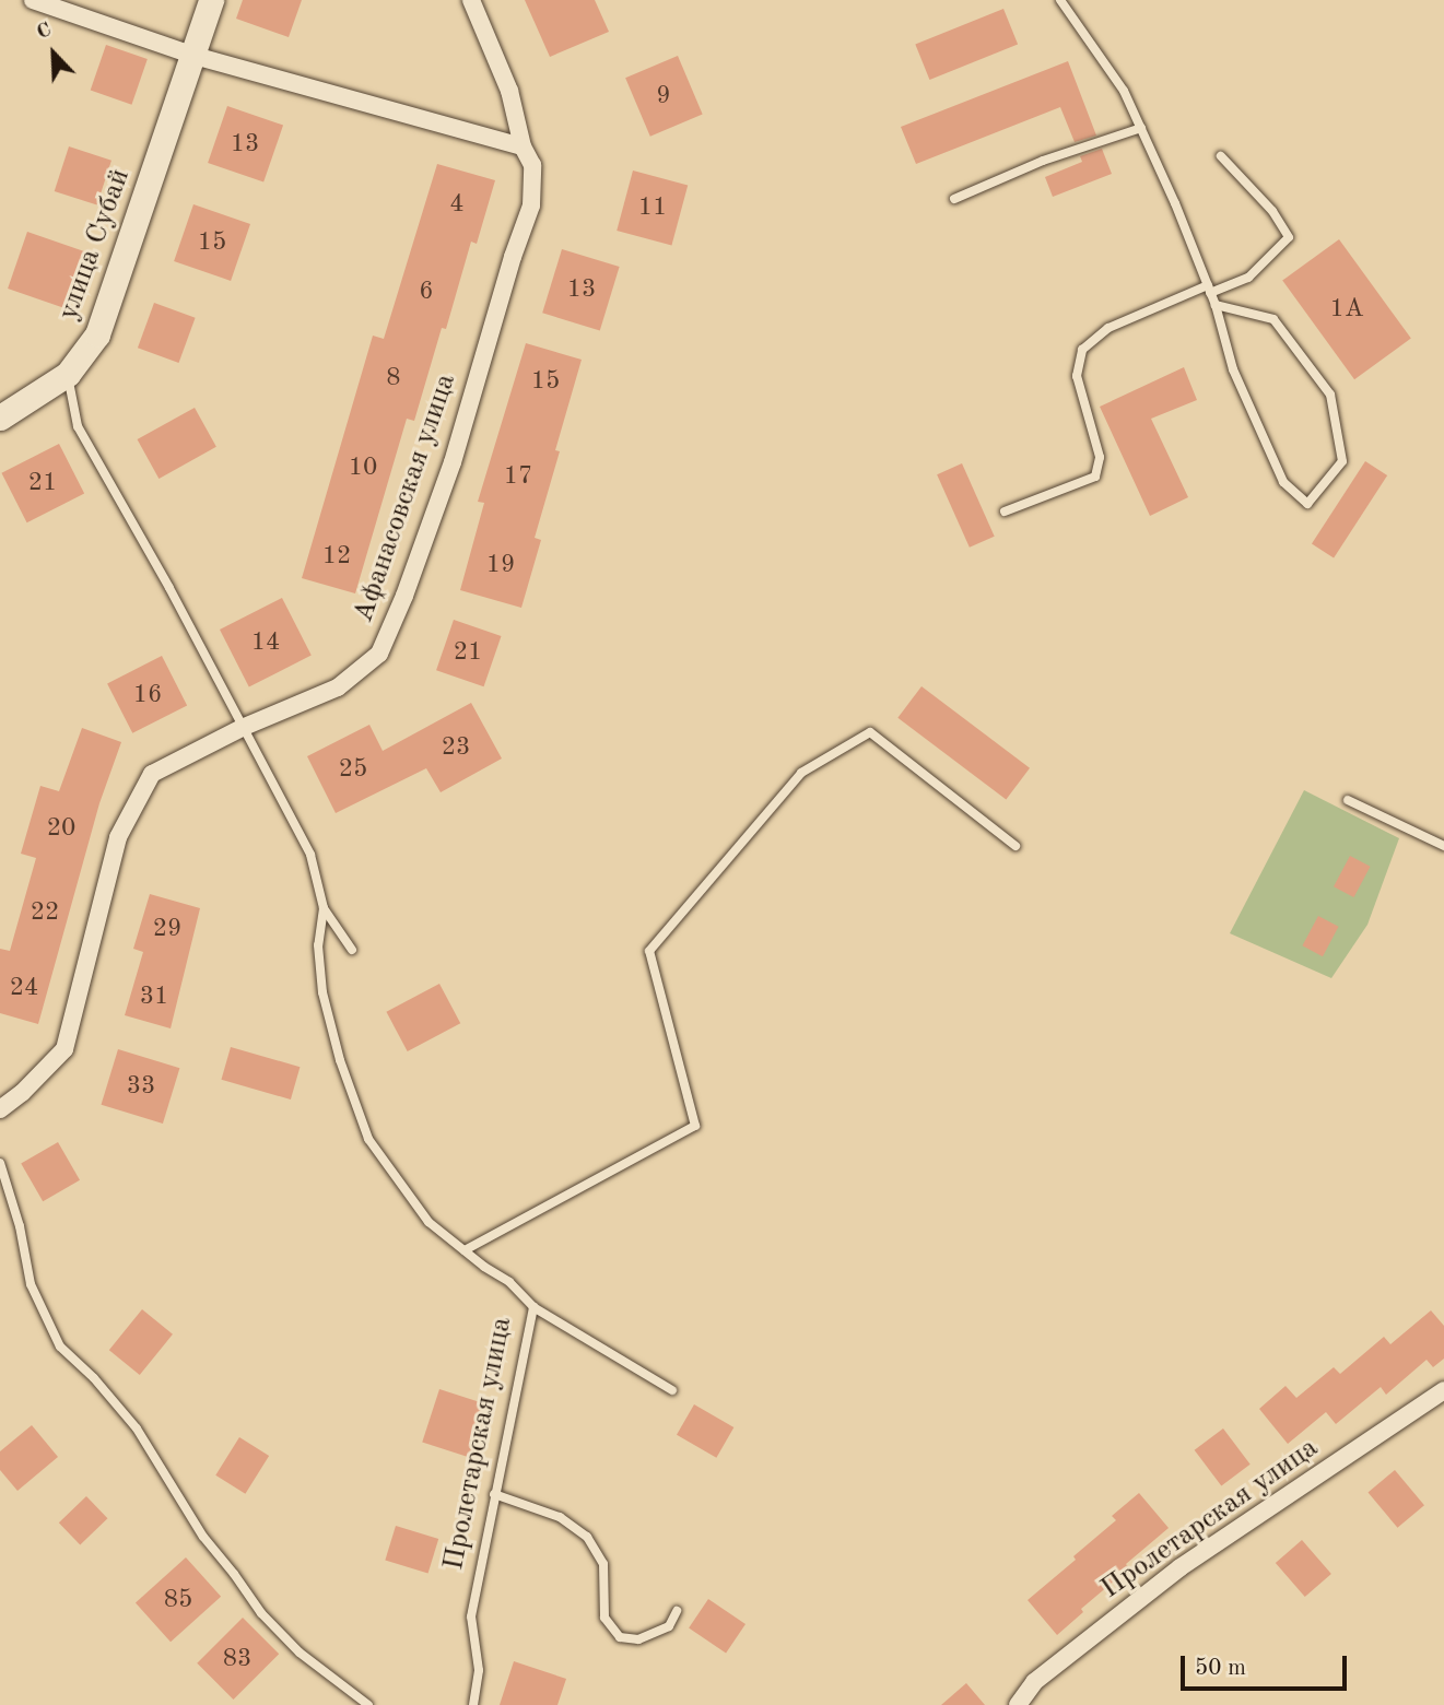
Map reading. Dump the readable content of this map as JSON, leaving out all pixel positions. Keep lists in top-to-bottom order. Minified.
{"streets":{"street":["улица Субай","Афанасовская улица","Пролетарская улица"]},"house_numbers":["9","13","4","11","15","13","6","1А","8","15","10","17","21","12","19","14","21","16","23","25","20","22","29","24","31","33","85","83"],"scale_bar":"50 m","north":"top left"}
